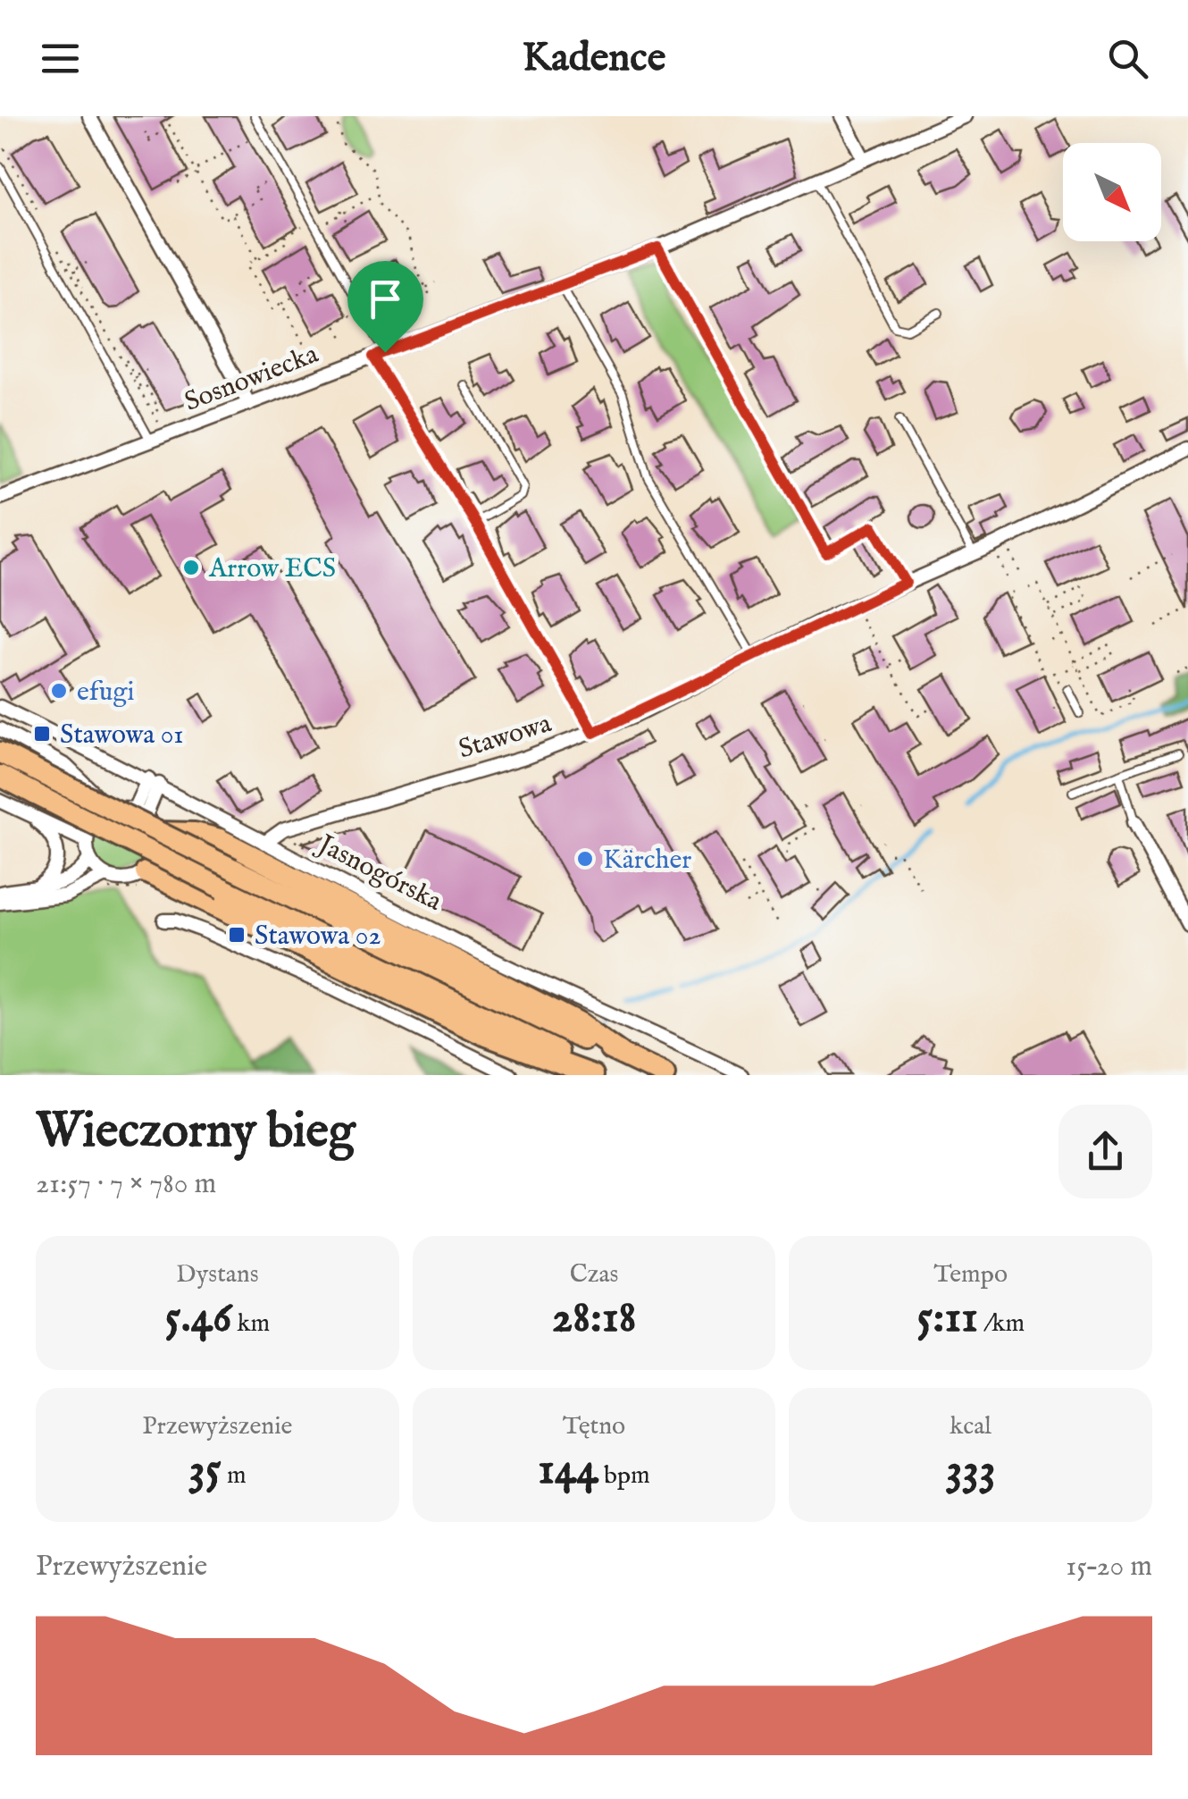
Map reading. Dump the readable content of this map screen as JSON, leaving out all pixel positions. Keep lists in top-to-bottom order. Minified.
{"streets":{"street":["Sosnowiecka","Stawowa","Jasnogórska"]},"crossings":[["Stawowa","Jasnogórska"]],"places":{"other":["Arrow ECS","efugi","Kärcher"],"transit":["Stawowa 01","Stawowa 02"]},"north":"bottom right","page":{"header":"Kadence","heading":["Wieczorny bieg","21:57 · 7 × 780 m"],"stats":[["Dystans","5.46 km"],["Czas","28:18"],["Tempo","5:11 /km"],["Przewyższenie","35 m"],["Tętno","144 bpm"],["kcal","333"]],"chart":["Przewyższenie","15–20 m"]}}
